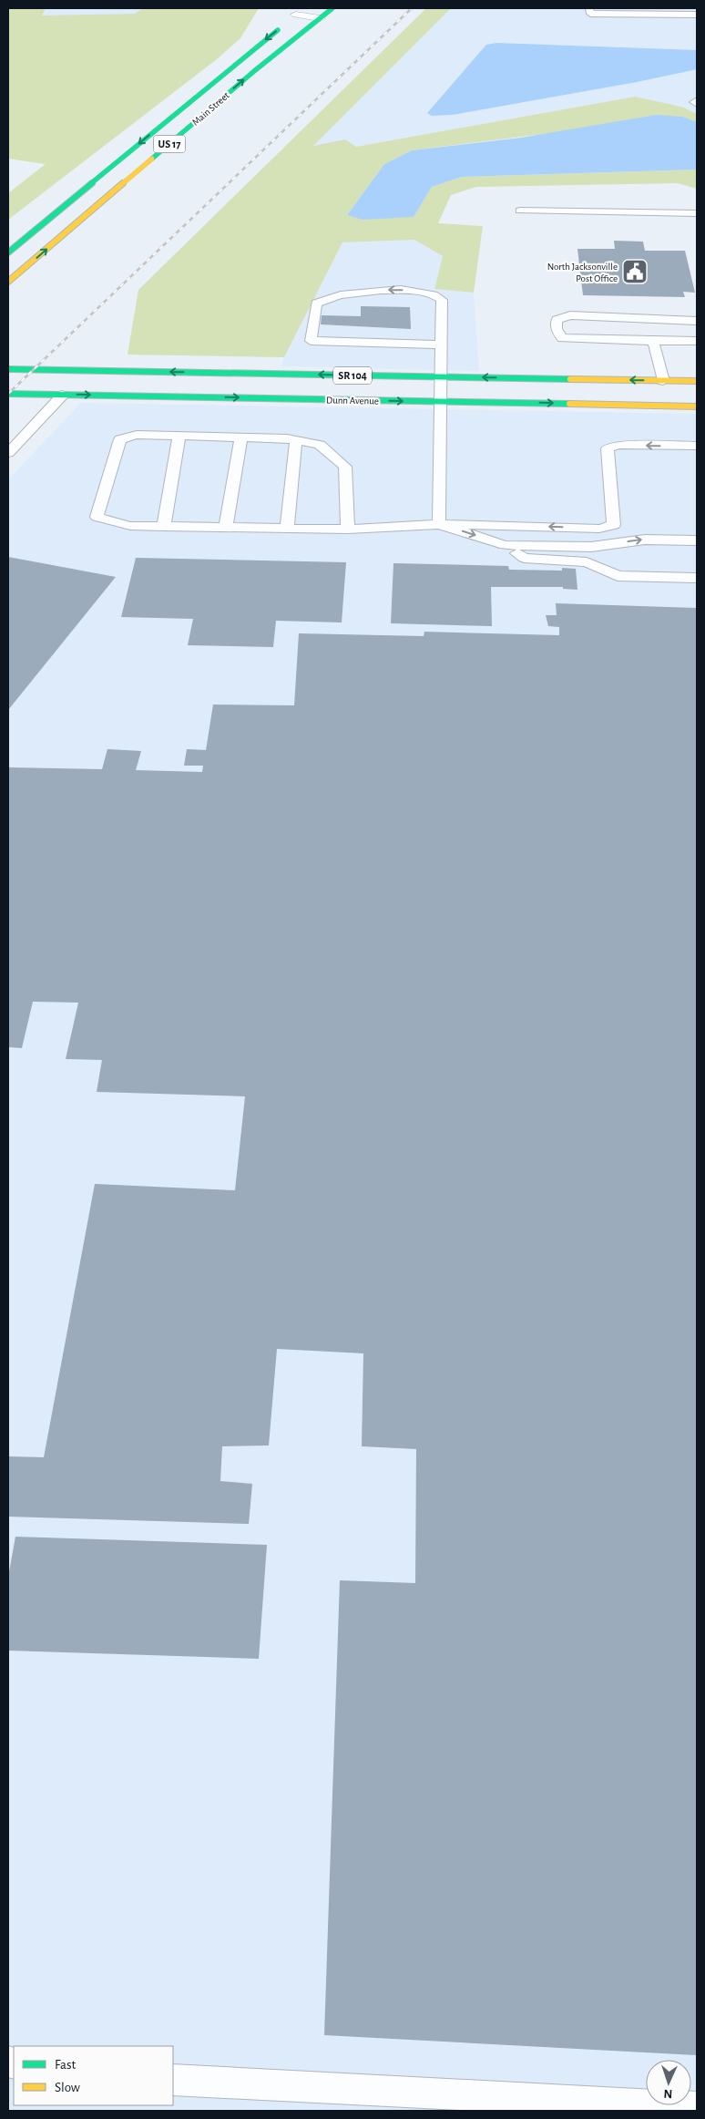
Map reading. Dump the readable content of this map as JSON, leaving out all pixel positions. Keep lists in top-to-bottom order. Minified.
{"streets":{"main road":["Main Street","US 17","SR 104","Dunn Avenue"]},"places":{"public building":["North Jacksonville Post Office"]},"legend":["Fast","Slow"],"north":"bottom"}
